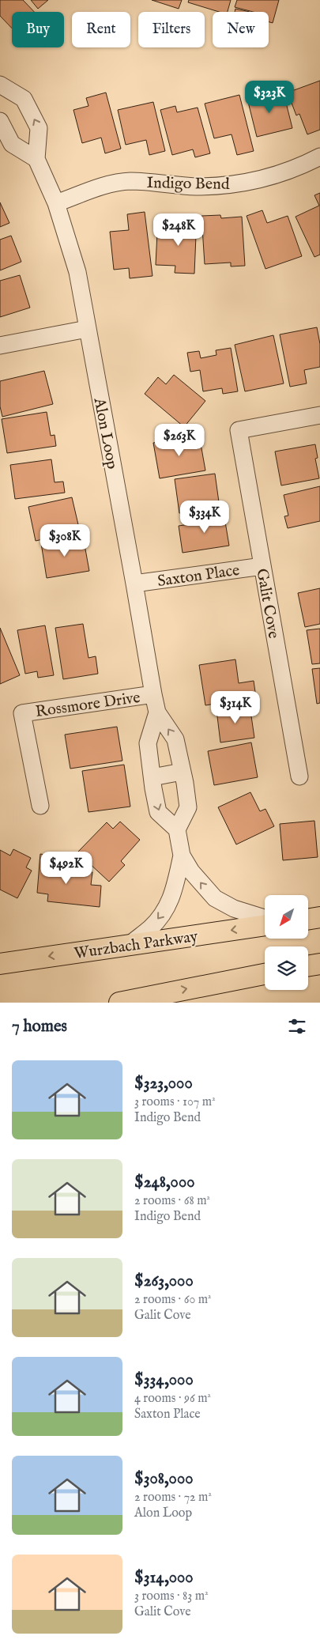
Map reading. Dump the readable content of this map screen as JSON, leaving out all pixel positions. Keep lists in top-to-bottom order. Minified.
{"streets":{"main road":["Wurzbach Parkway"],"street":["Indigo Bend","Alon Loop","Saxton Place","Galit Cove","Rossmore Drive"]},"crossings":[["Indigo Bend","Alon Loop"],["Alon Loop","Saxton Place"],["Alon Loop","Rossmore Drive"],["Saxton Place","Galit Cove"]],"north":"bottom left","page":{"chip":["Buy","Rent","Filters","New"],"price":["$323K","$248K","$263K","$334K","$308K","$314K","$492K"],"heading":"7 homes","list":[{"name":"$323,000","note":"3 rooms · 107 m² · Indigo Bend"},{"name":"$248,000","note":"2 rooms · 68 m² · Indigo Bend"},{"name":"$263,000","note":"2 rooms · 60 m² · Galit Cove"},{"name":"$334,000","note":"4 rooms · 96 m² · Saxton Place"},{"name":"$308,000","note":"2 rooms · 72 m² · Alon Loop"},{"name":"$314,000","note":"3 rooms · 83 m² · Galit Cove"}]}}
